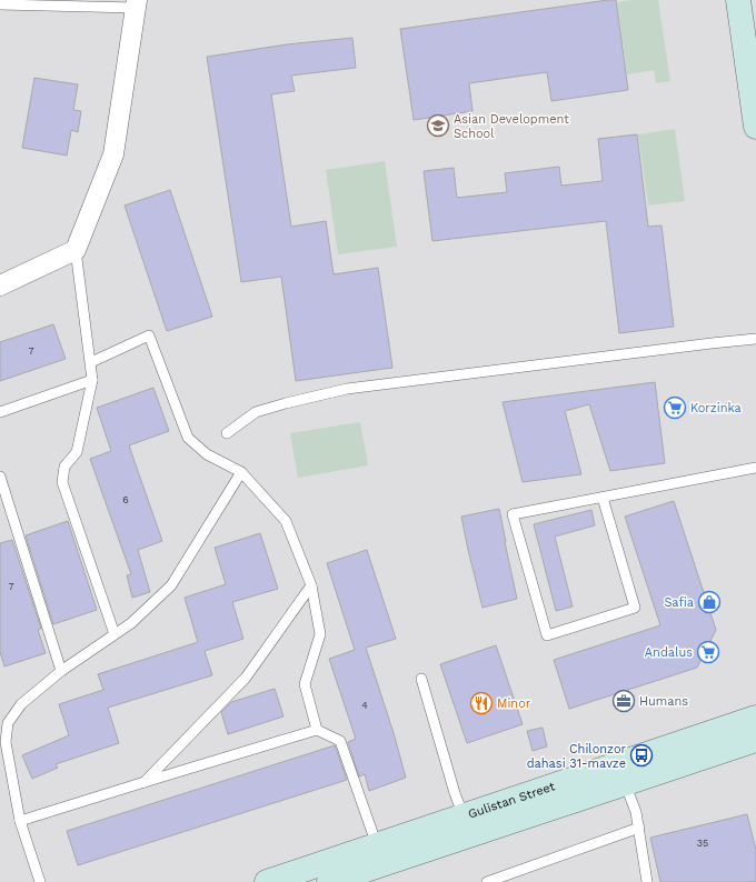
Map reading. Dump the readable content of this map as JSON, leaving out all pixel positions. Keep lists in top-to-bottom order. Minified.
{"streets":{"main road":["Gulistan Street"]},"places":{"school or university":["Asian Development School"],"supermarket":["Korzinka","Andalus"],"shop":["Safia"],"office":["Humans"],"restaurant":["Minor"],"bus stop":["Chilonzor dahasi 31-mavze"]},"house_numbers":["7","6","7","4","35"]}
